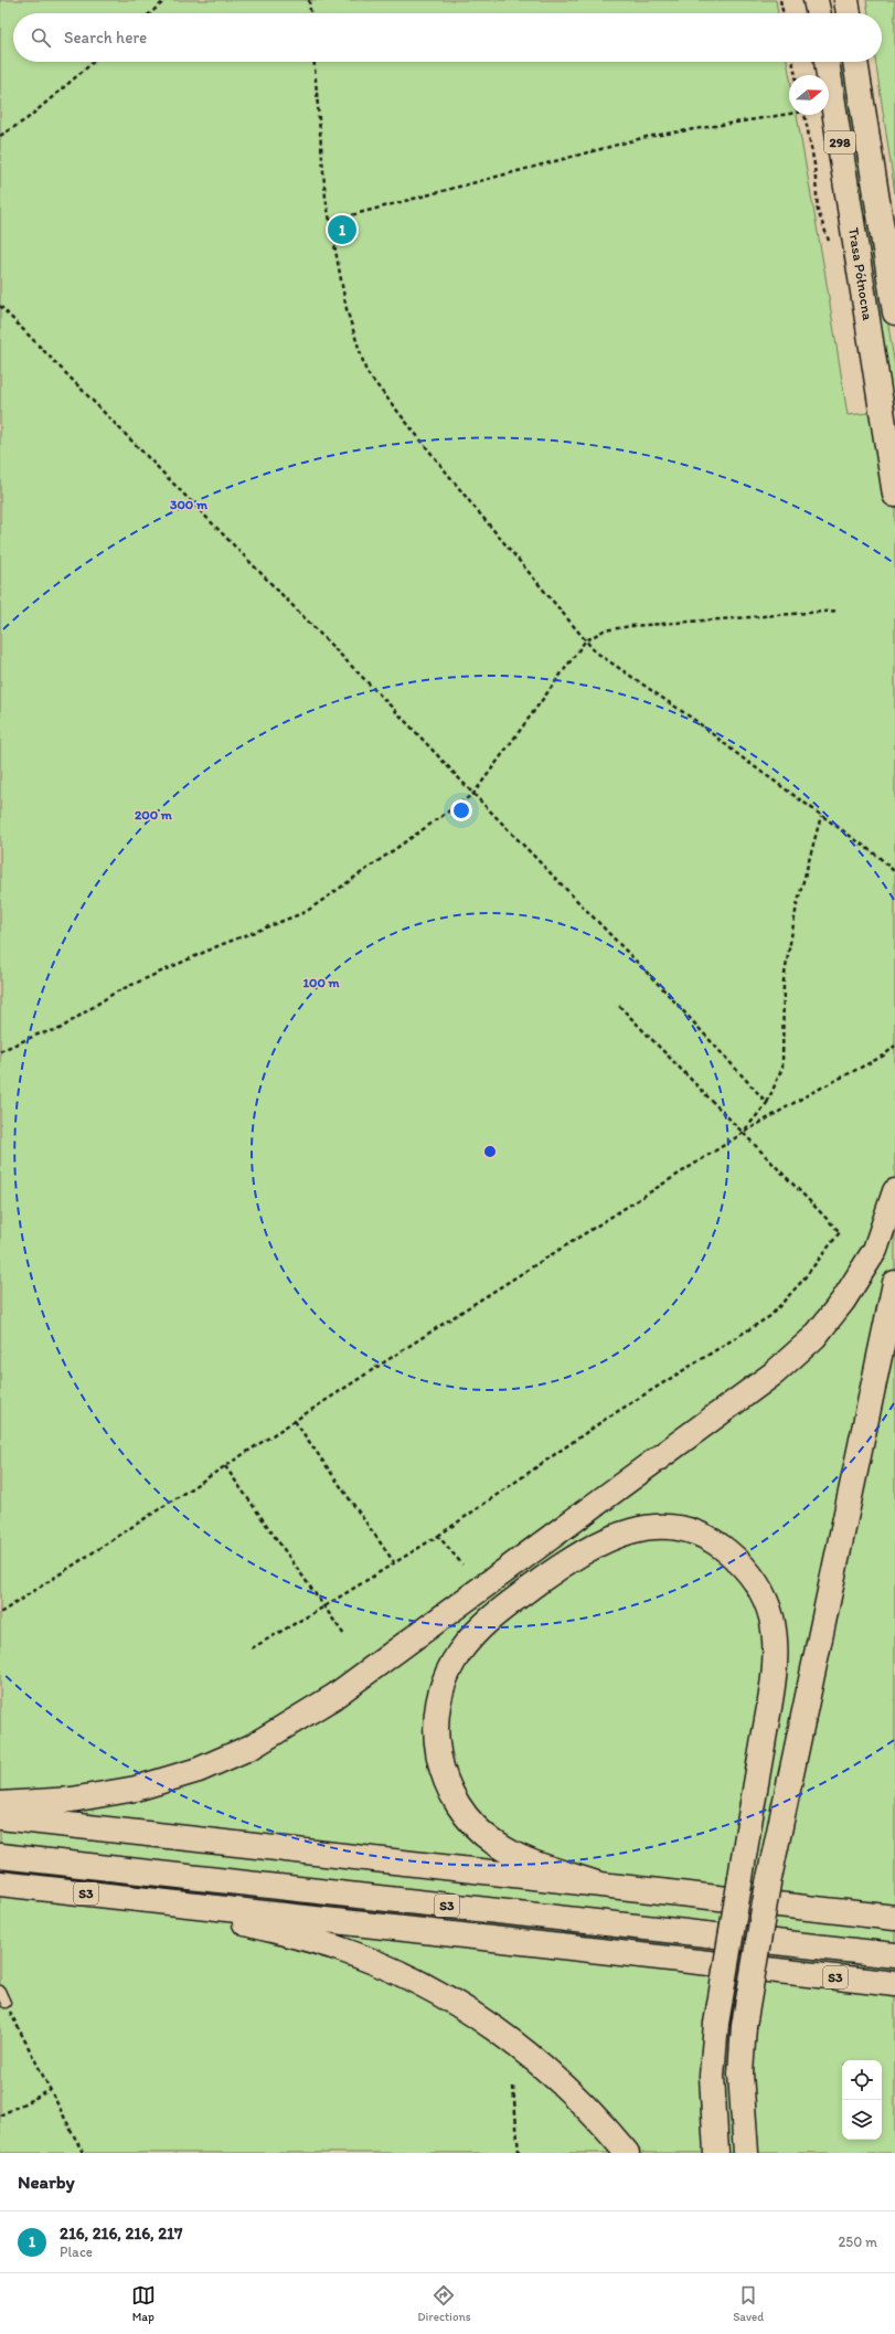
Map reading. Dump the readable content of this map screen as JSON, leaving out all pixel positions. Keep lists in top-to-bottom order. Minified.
{"streets":{"main road":["298","Trasa Północna","S3"]},"north":"right","page":{"search":"Search here","pins":"1","heading":"Nearby","list":[{"mark":"1","name":"216, 216, 216, 217","note":"Place","value":"250 m"}],"nav":["Map","Directions","Saved"]},"rings":["300 m","200 m","100 m"]}
